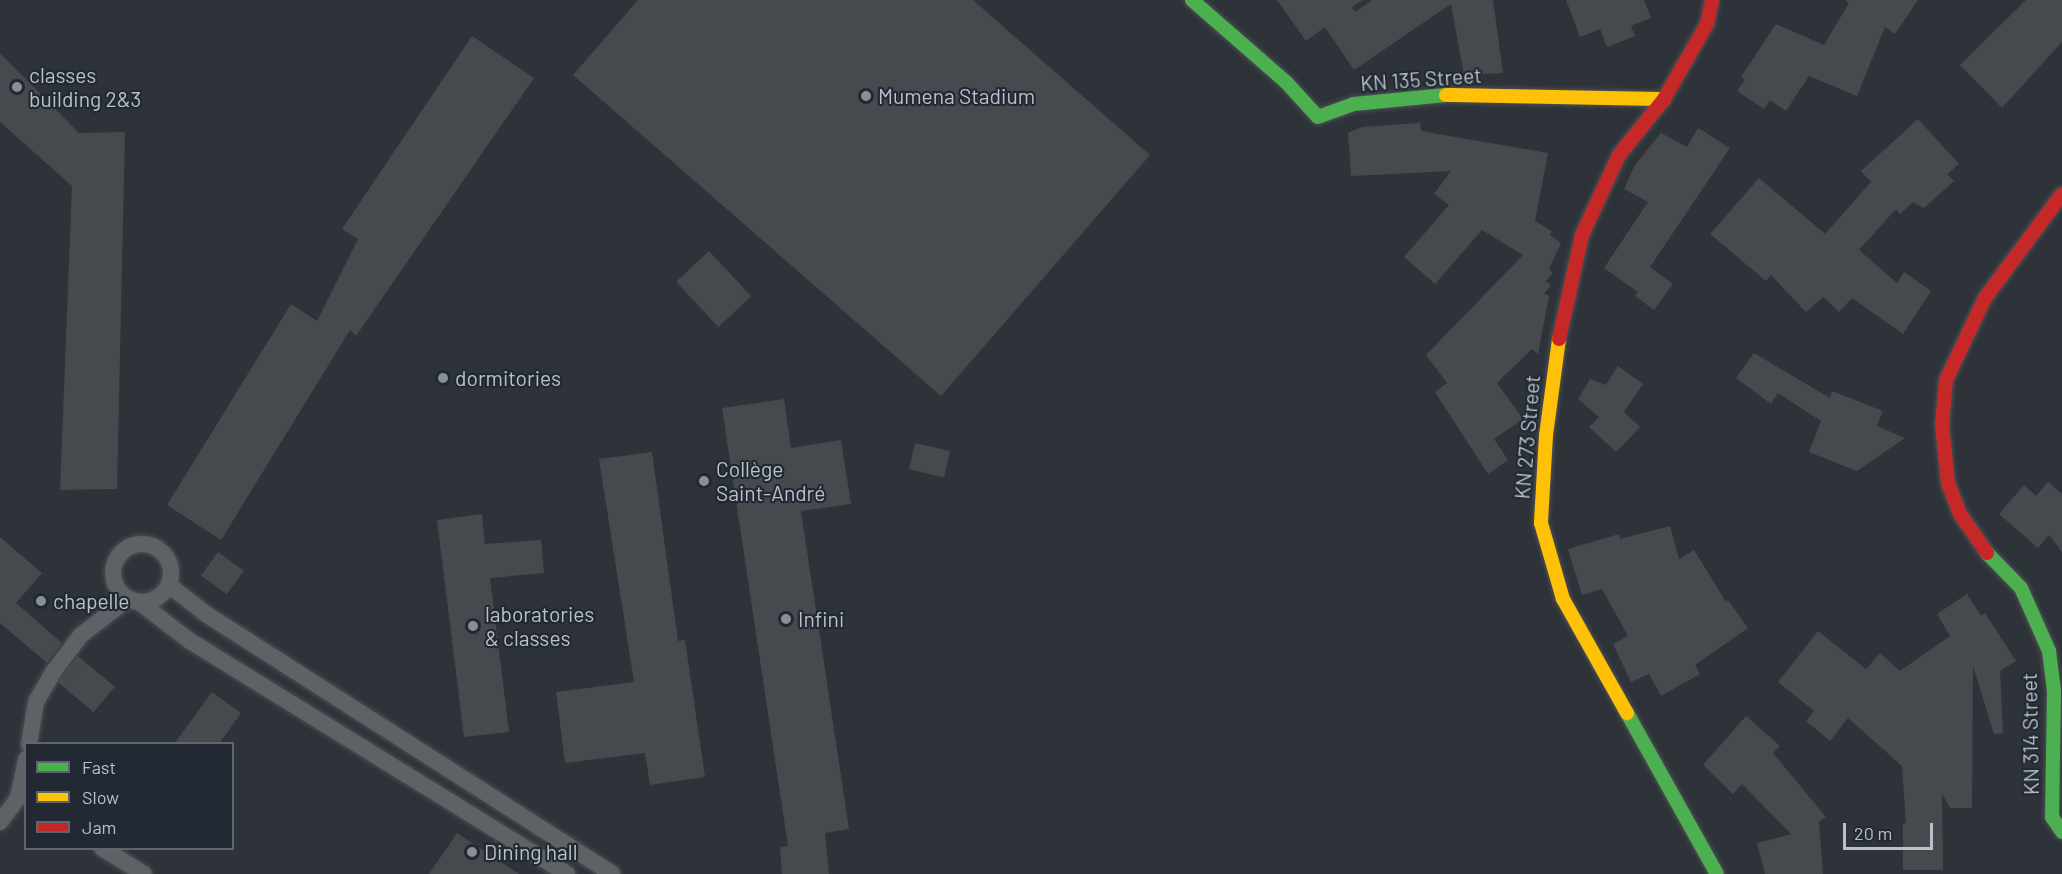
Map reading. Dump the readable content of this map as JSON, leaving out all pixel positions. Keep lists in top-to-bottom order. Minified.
{"streets":{"street":["KN 135 Street","KN 273 Street","KN 314 Street"]},"crossings":[["KN 135 Street","KN 273 Street"]],"places":["classes building 2&3","Mumena Stadium","dormitories","Collège Saint-André","chapelle","Infini","laboratories & classes","Dining hall"],"legend":["Fast","Slow","Jam"],"scale_bar":"20 m"}
